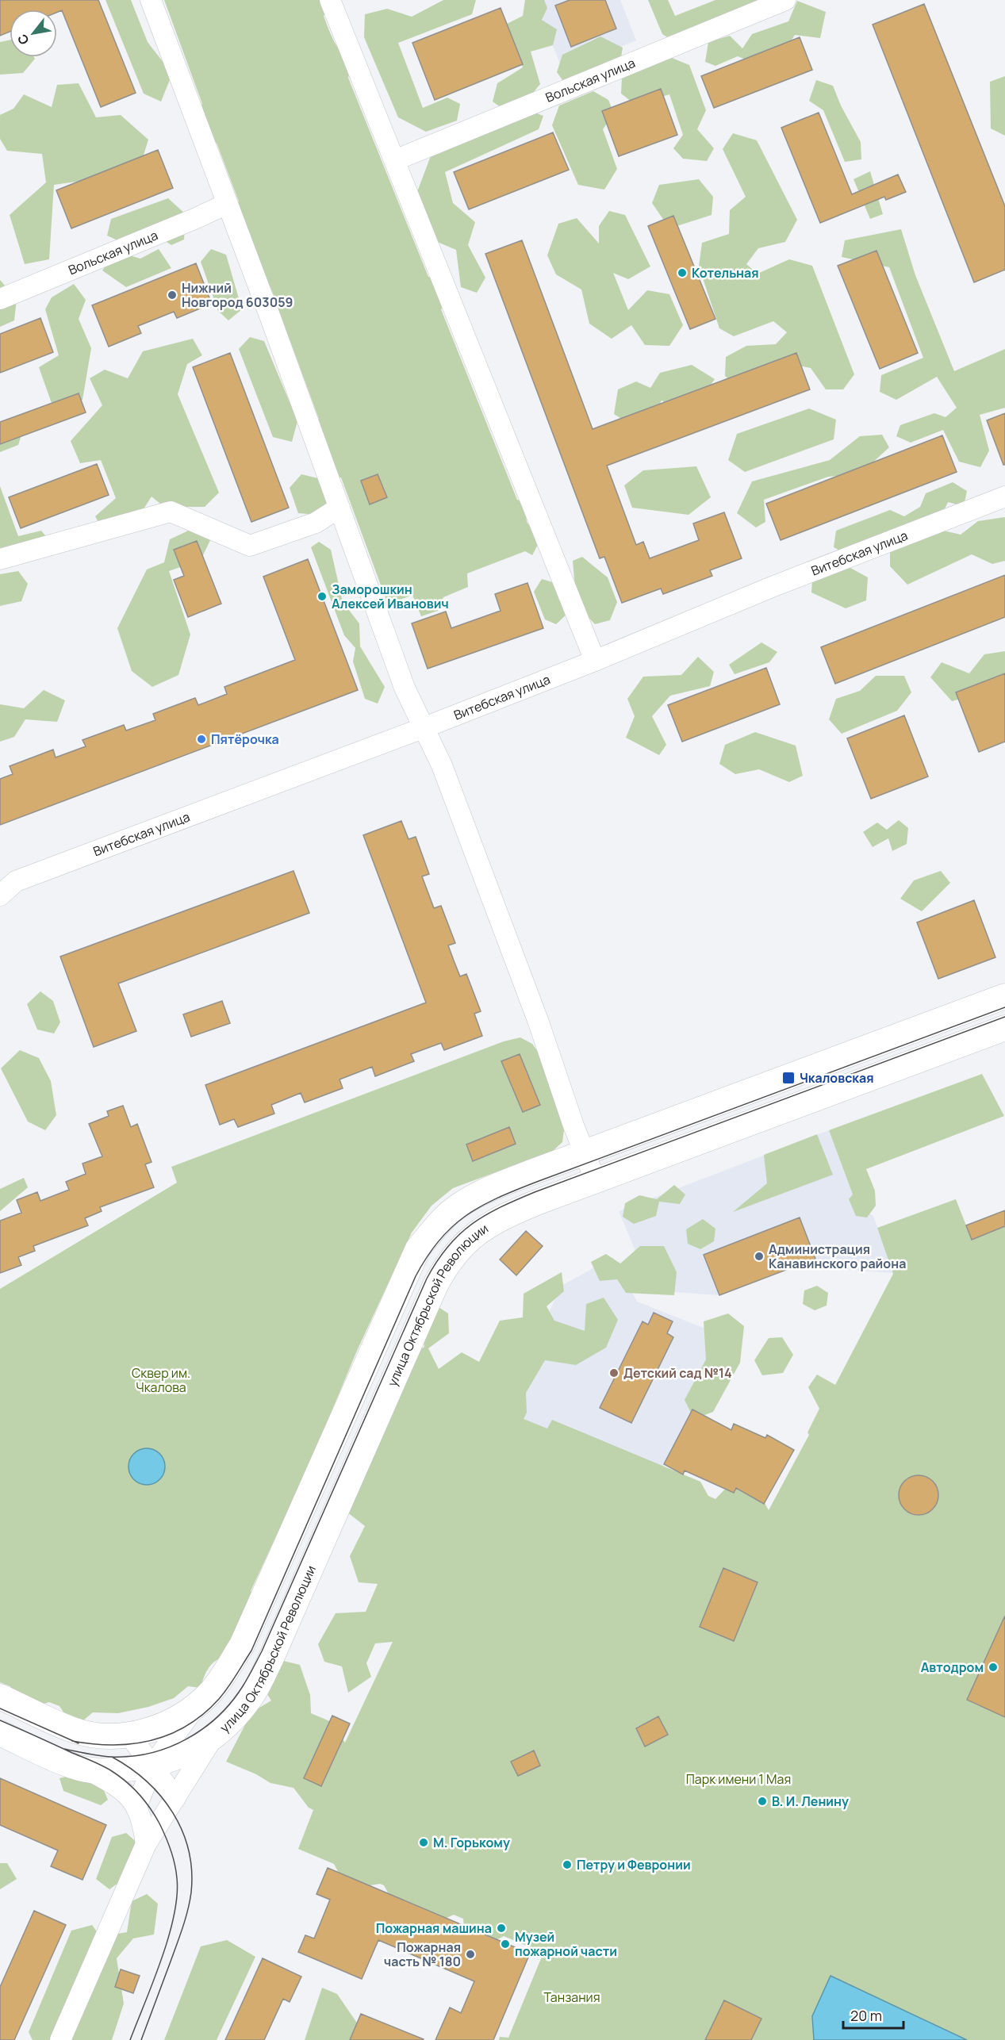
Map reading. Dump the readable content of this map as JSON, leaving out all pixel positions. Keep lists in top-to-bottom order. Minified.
{"streets":{"main road":["улица Октябрьской Революции"],"street":["Вольская улица","Витебская улица"]},"parks":["Сквер им. Чкалова","Парк имени 1 Мая","Танзания"],"places":{"other":["Котельная","Нижний Новгород 603059","Заморошкин Алексей Иванович","Пятёрочка","Администрация Канавинского района","Детский сад №14","Автодром","В. И. Ленину","М. Горькому","Петру и Февронии","Пожарная машина","Музей пожарной части","Пожарная часть № 180"],"transit":["Чкаловская"]},"scale_bar":"20 m","north":"bottom left"}
